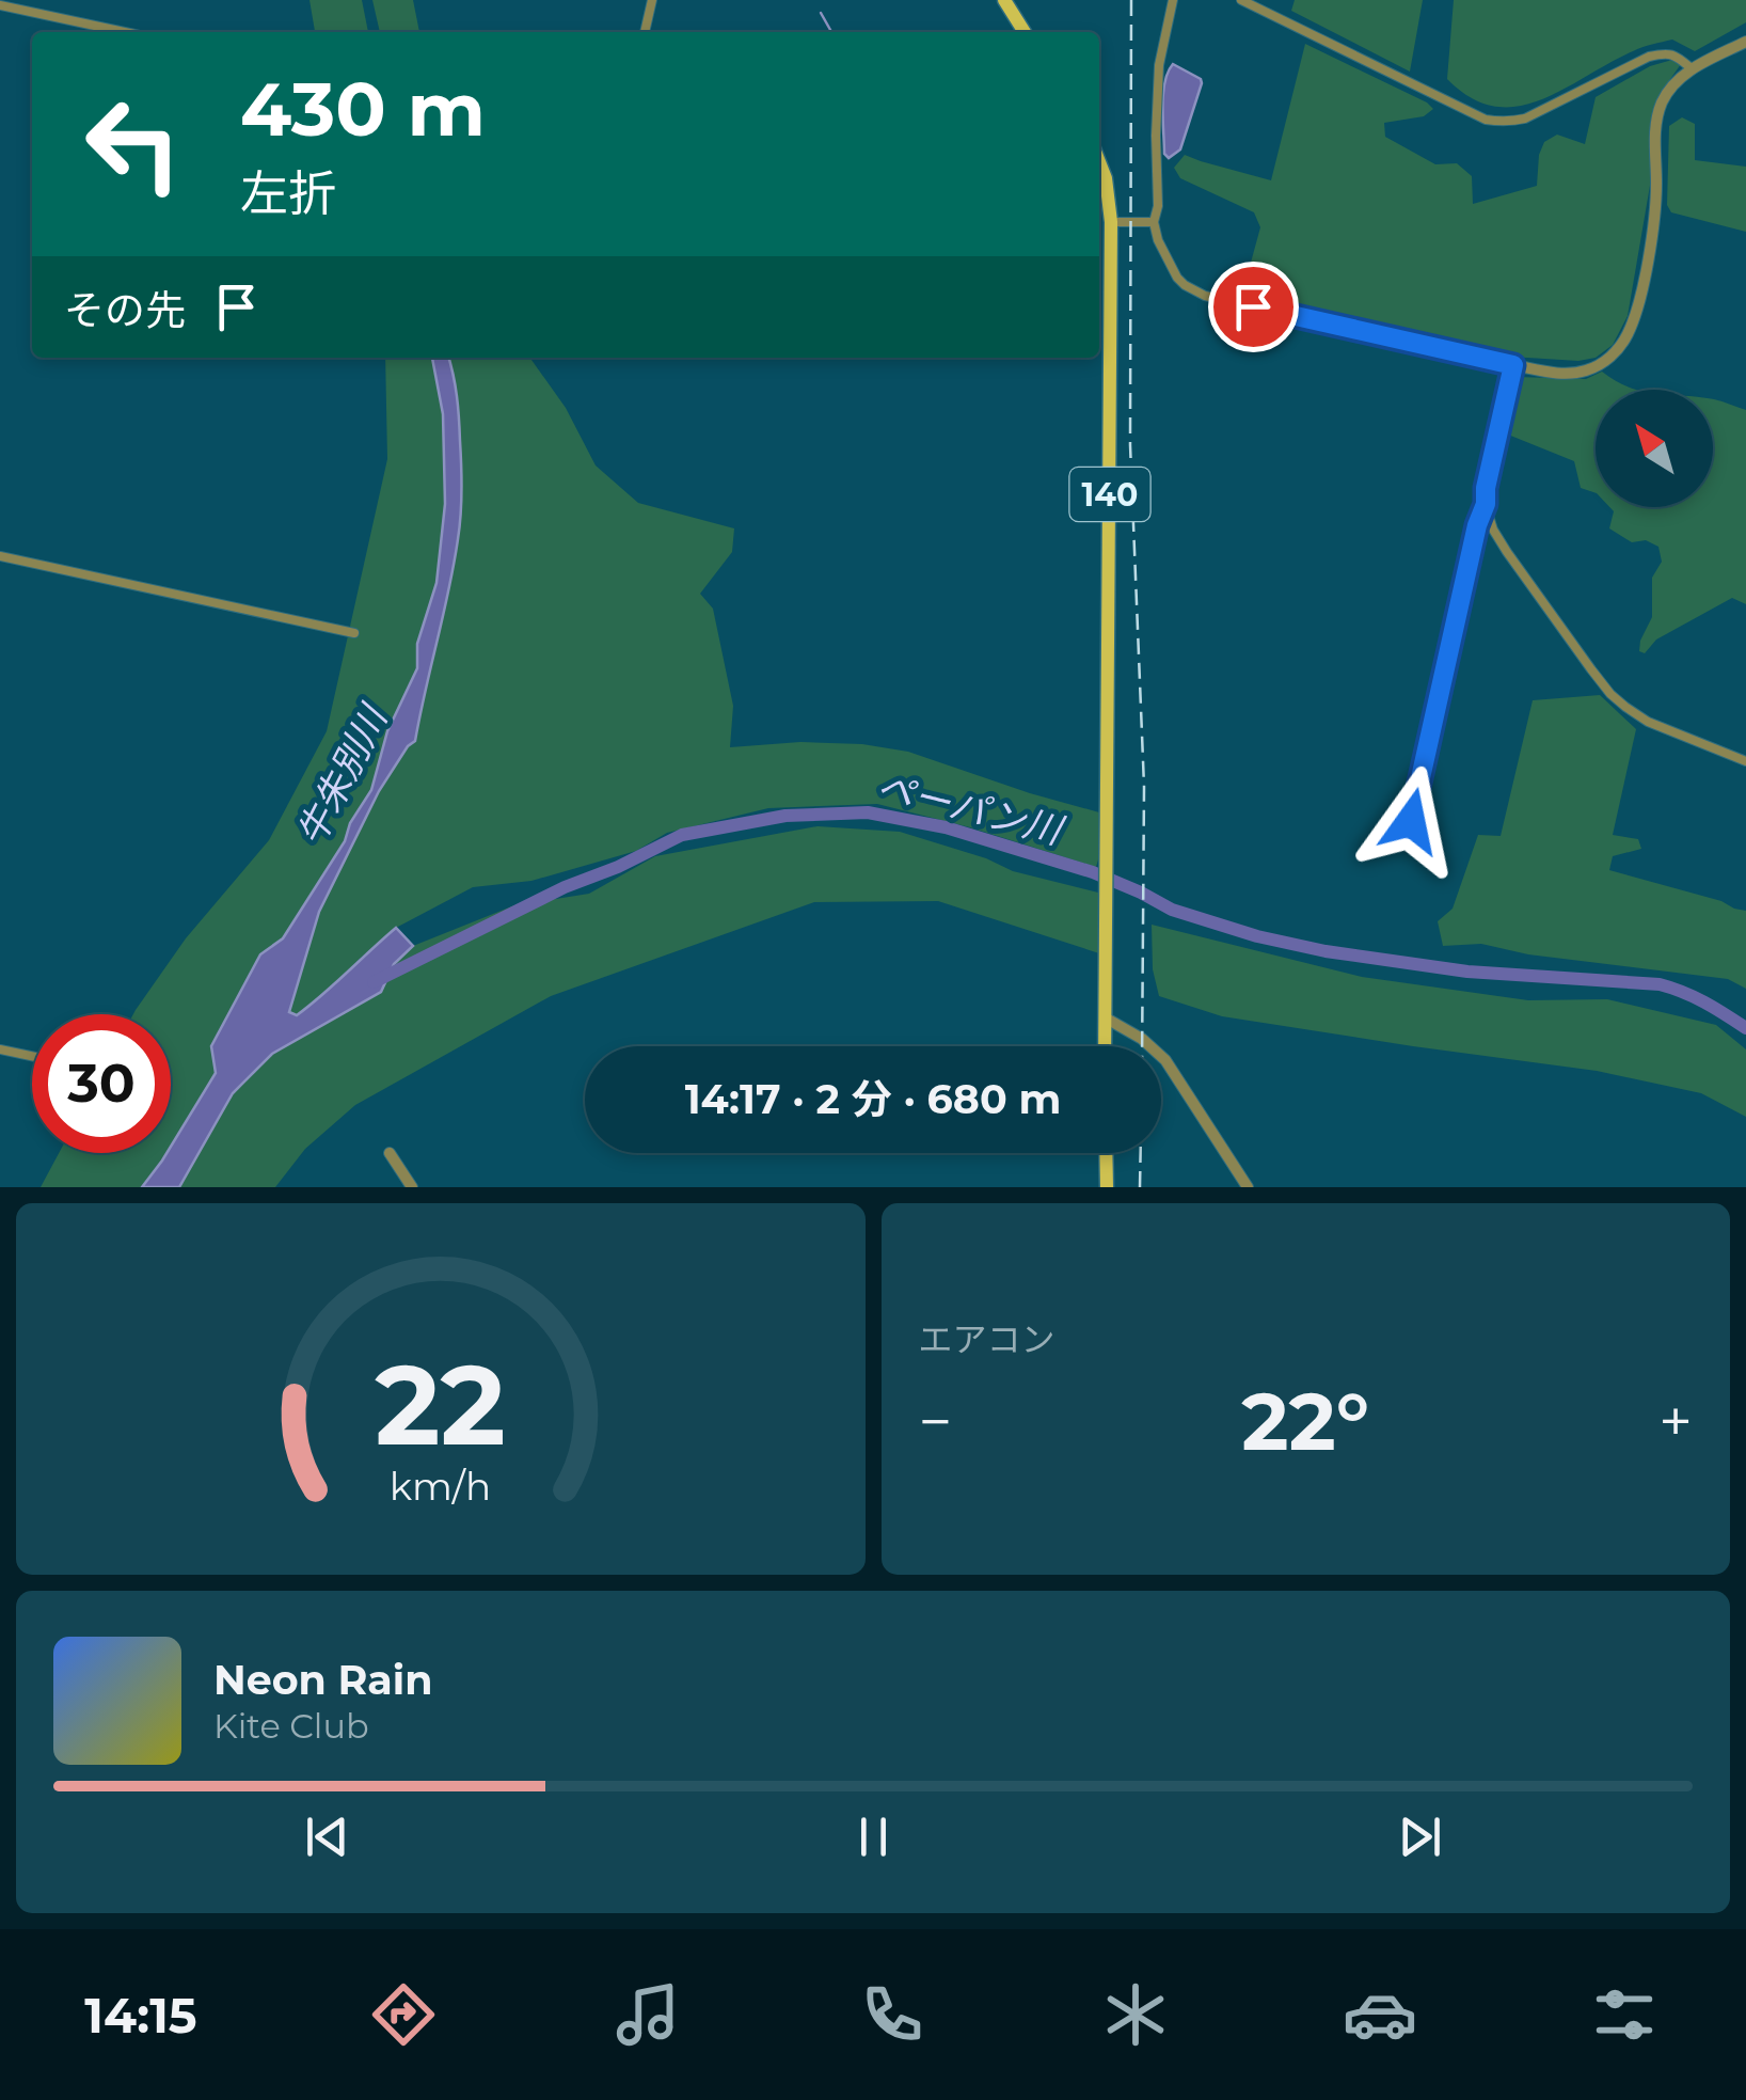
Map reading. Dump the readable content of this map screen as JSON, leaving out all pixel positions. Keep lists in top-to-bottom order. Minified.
{"streets":{"main road":["140"]},"water":["牛朱別川","ペーパン川"],"north":"top left","page":{"turn":["430 m","左折"],"then":"その先","limit":"30","trip":"14:17 · 2 分 · 680 m","tile":"エアコン","heat":["−","22°","+"],"song":["Neon Rain","Kite Club"],"tabs":"14:15","gauge":["22","km/h"]}}
